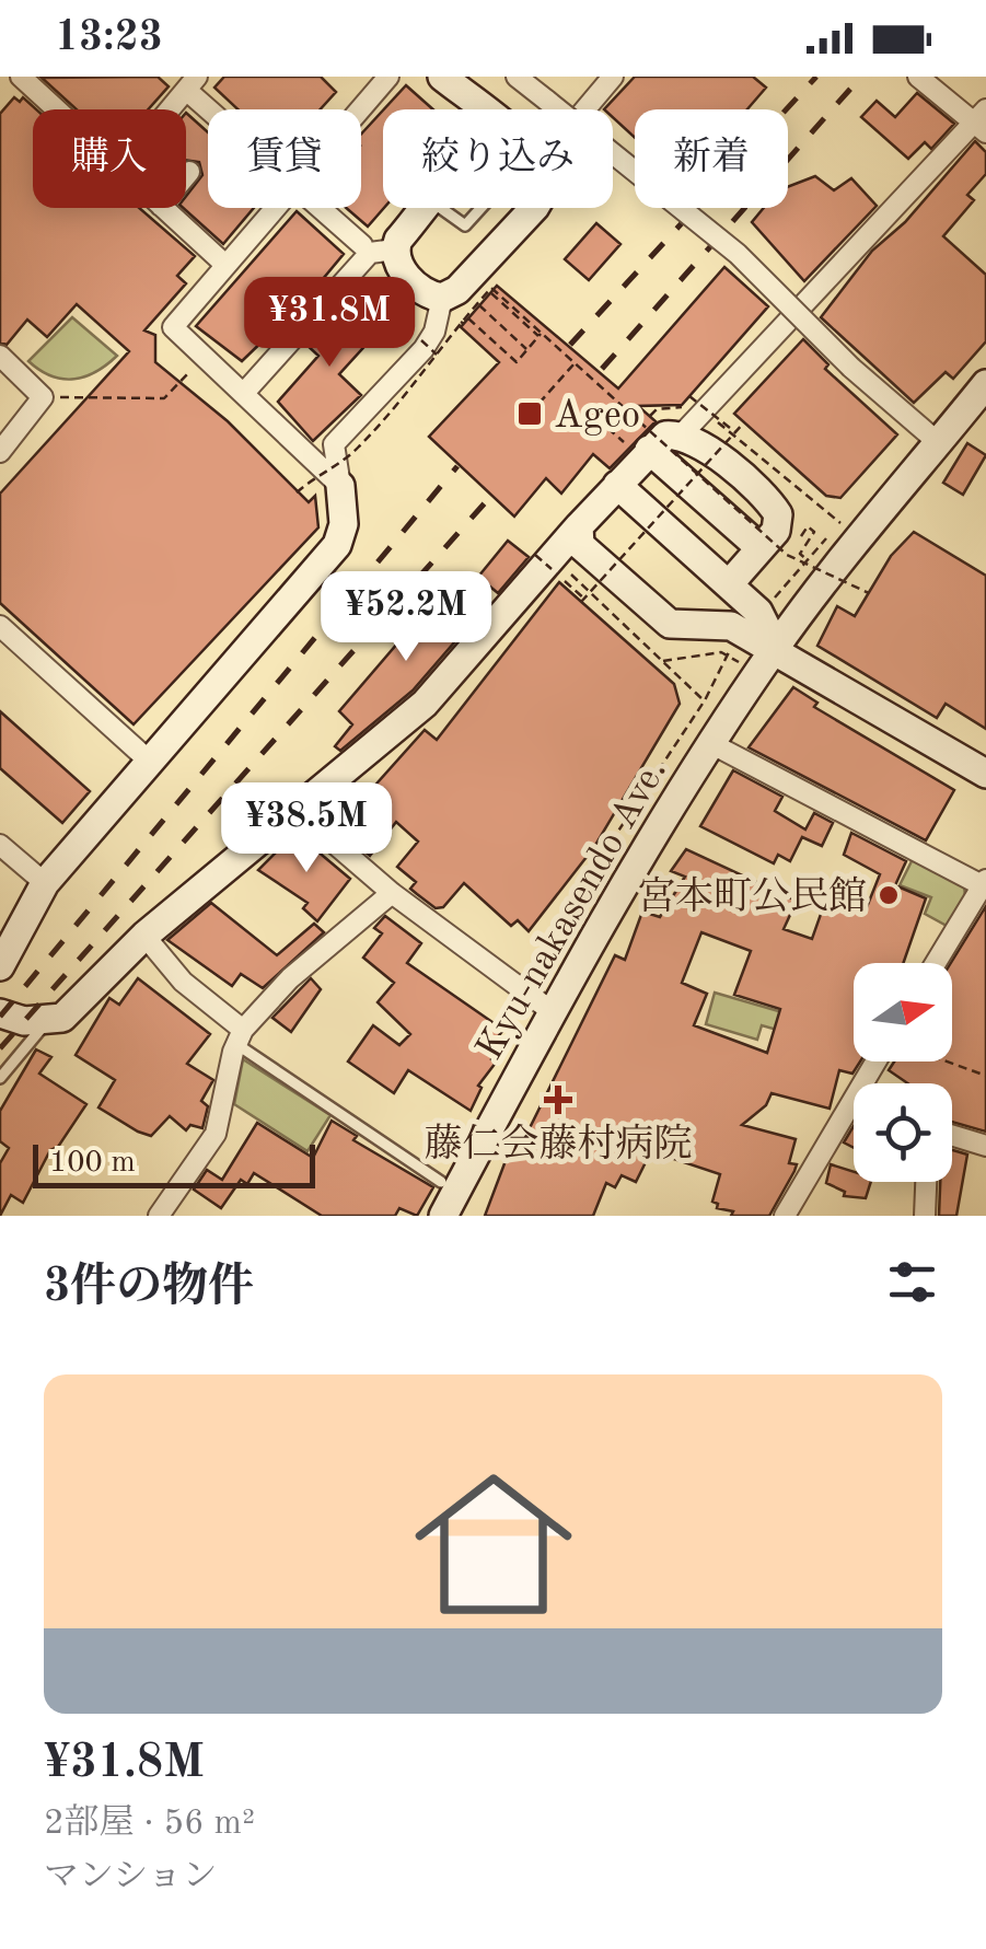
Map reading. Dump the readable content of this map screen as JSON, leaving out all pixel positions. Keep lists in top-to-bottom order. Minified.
{"streets":{"street":["Kyu-nakasendo Ave."]},"places":{"transit":["Ageo"],"other":["宮本町公民館"],"health":["藤仁会藤村病院"]},"scale_bar":"100 m","north":"right","page":{"status":"13:23","chip":["購入","賃貸","絞り込み","新着"],"price":["¥31.8M","¥52.2M","¥38.5M"],"scale":"100 m","heading":"3件の物件","list":[{"name":"¥31.8M","note":"2部屋 · 56 m² · マンション"}]}}
